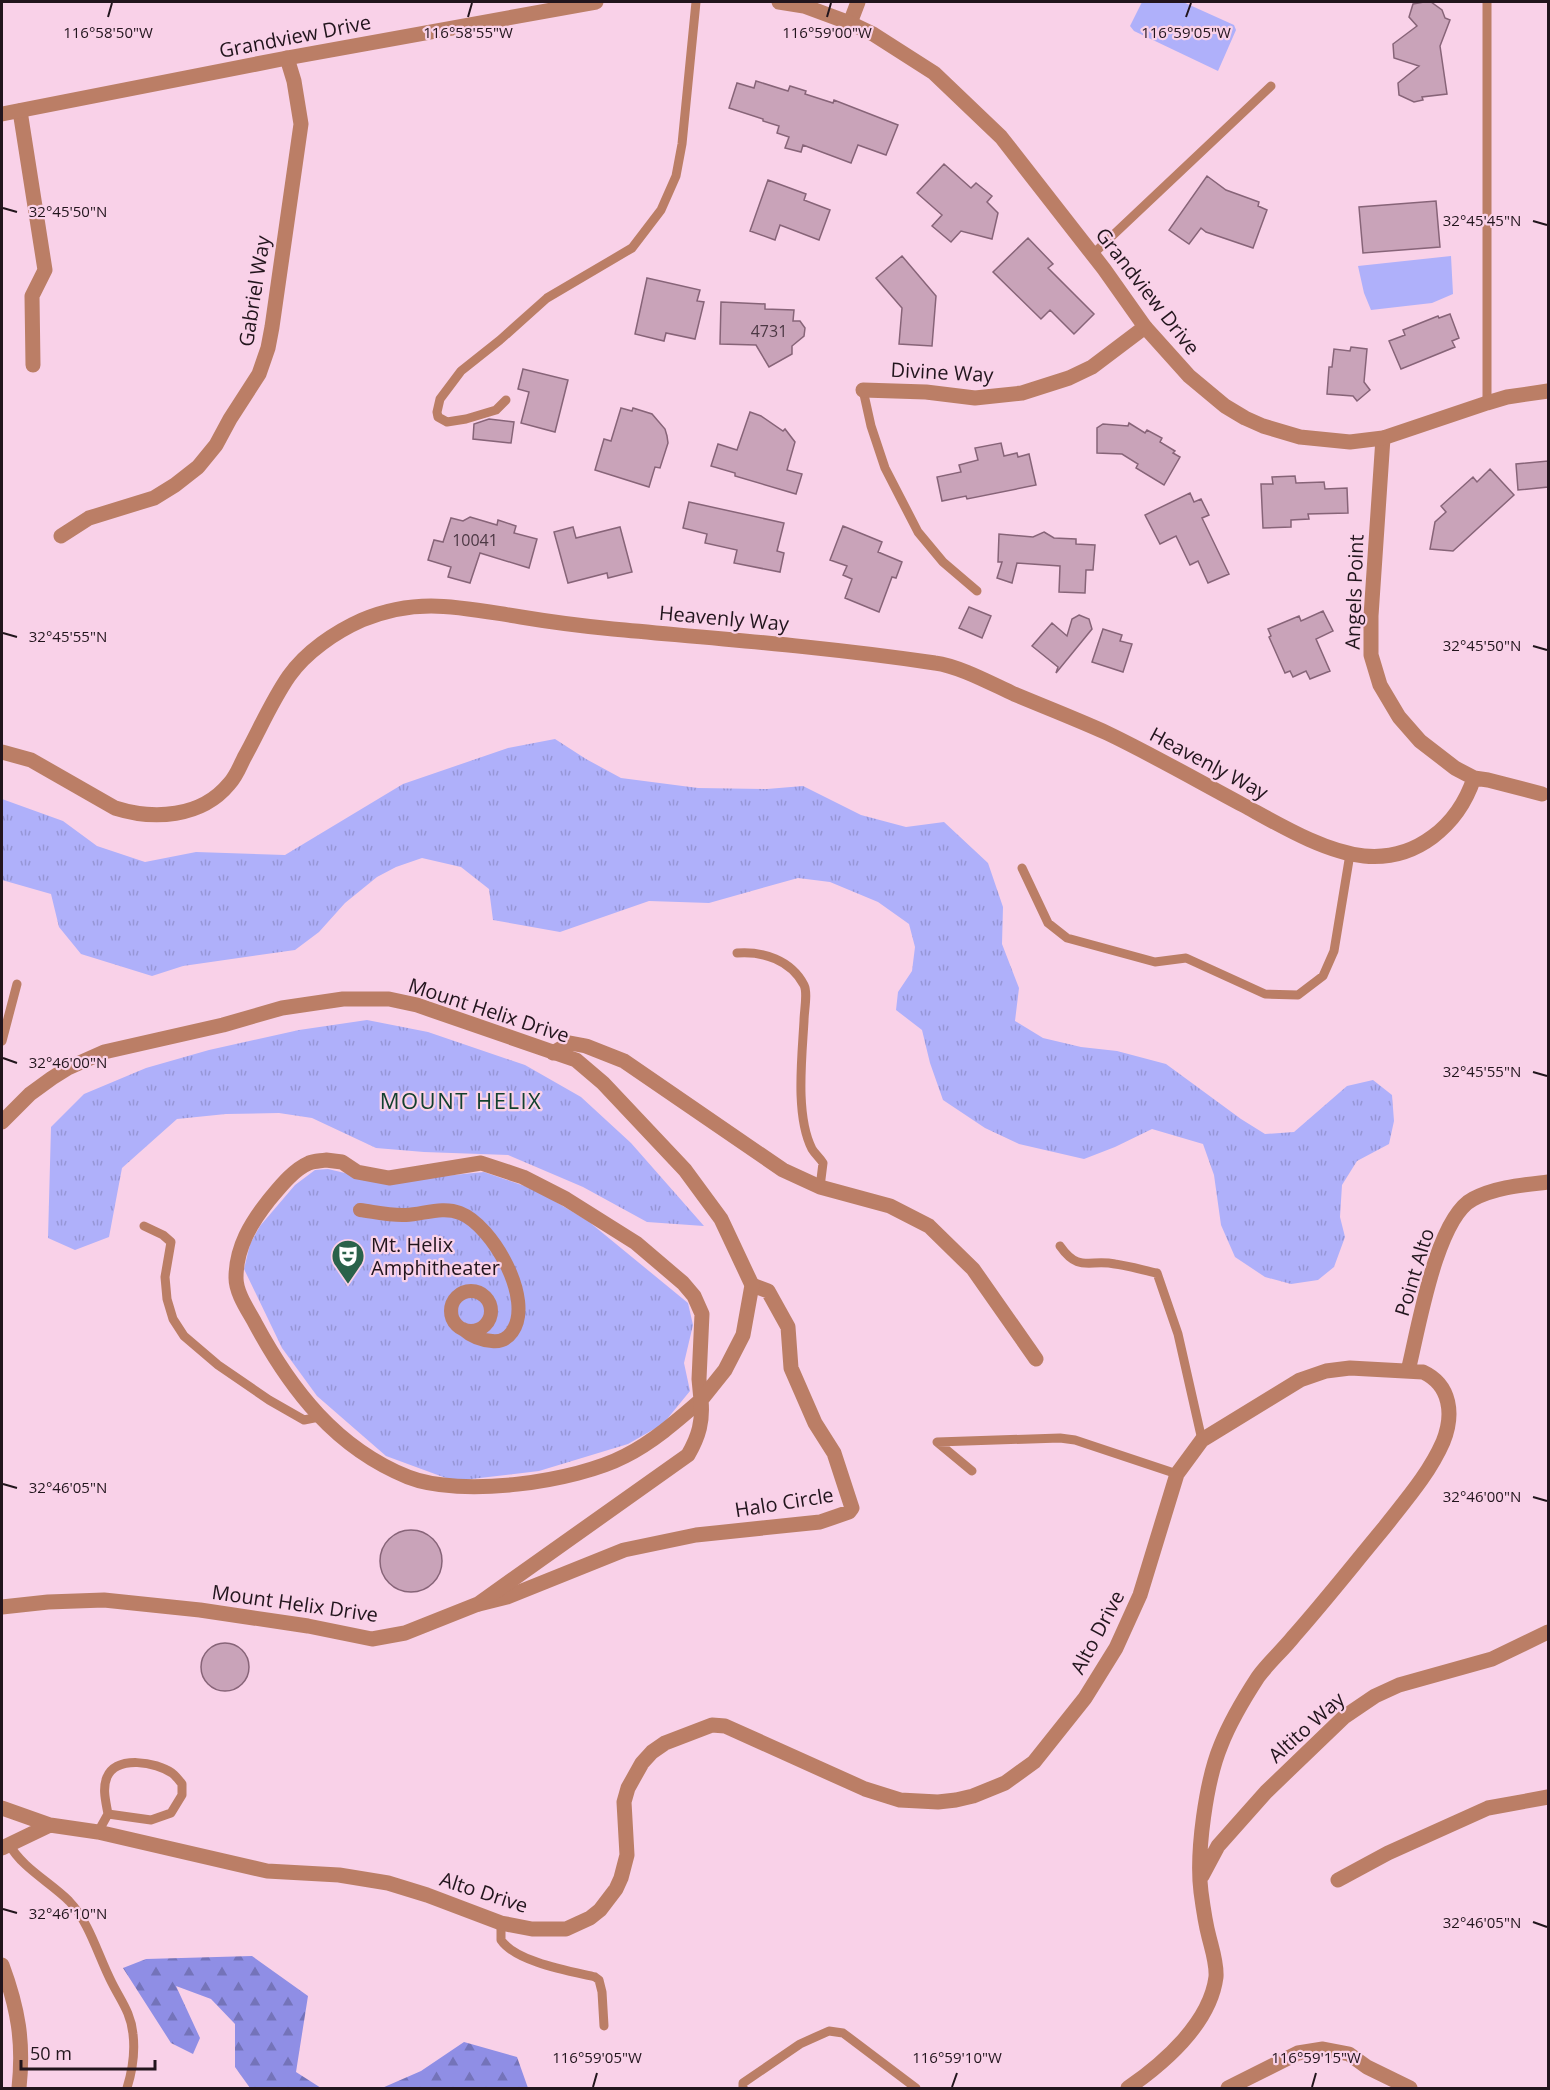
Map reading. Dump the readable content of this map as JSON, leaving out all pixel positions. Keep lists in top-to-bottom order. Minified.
{"streets":{"street":["Grandview Drive","Gabriel Way","Divine Way","Angels Point","Heavenly Way","Mount Helix Drive","Point Alto","Halo Circle","Alto Drive","Altito Way"]},"crossings":[["Grandview Drive","Gabriel Way"],["Grandview Drive","Divine Way"],["Grandview Drive","Angels Point"],["Angels Point","Heavenly Way"],["Mount Helix Drive","Halo Circle"],["Point Alto","Alto Drive"],["Alto Drive","Altito Way"]],"districts":["MOUNT HELIX"],"places":{"theatre":["Mt. Helix Amphitheater"]},"house_numbers":["4731","10041"],"scale_bar":"50 m","coordinates":["116°58'50\"W","116°58'55\"W","116°59'00\"W","116°59'05\"W","32°45'50\"N","32°45'45\"N","32°45'55\"N","32°46'00\"N","32°46'05\"N","32°46'10\"N","116°59'10\"W","116°59'15\"W"]}
